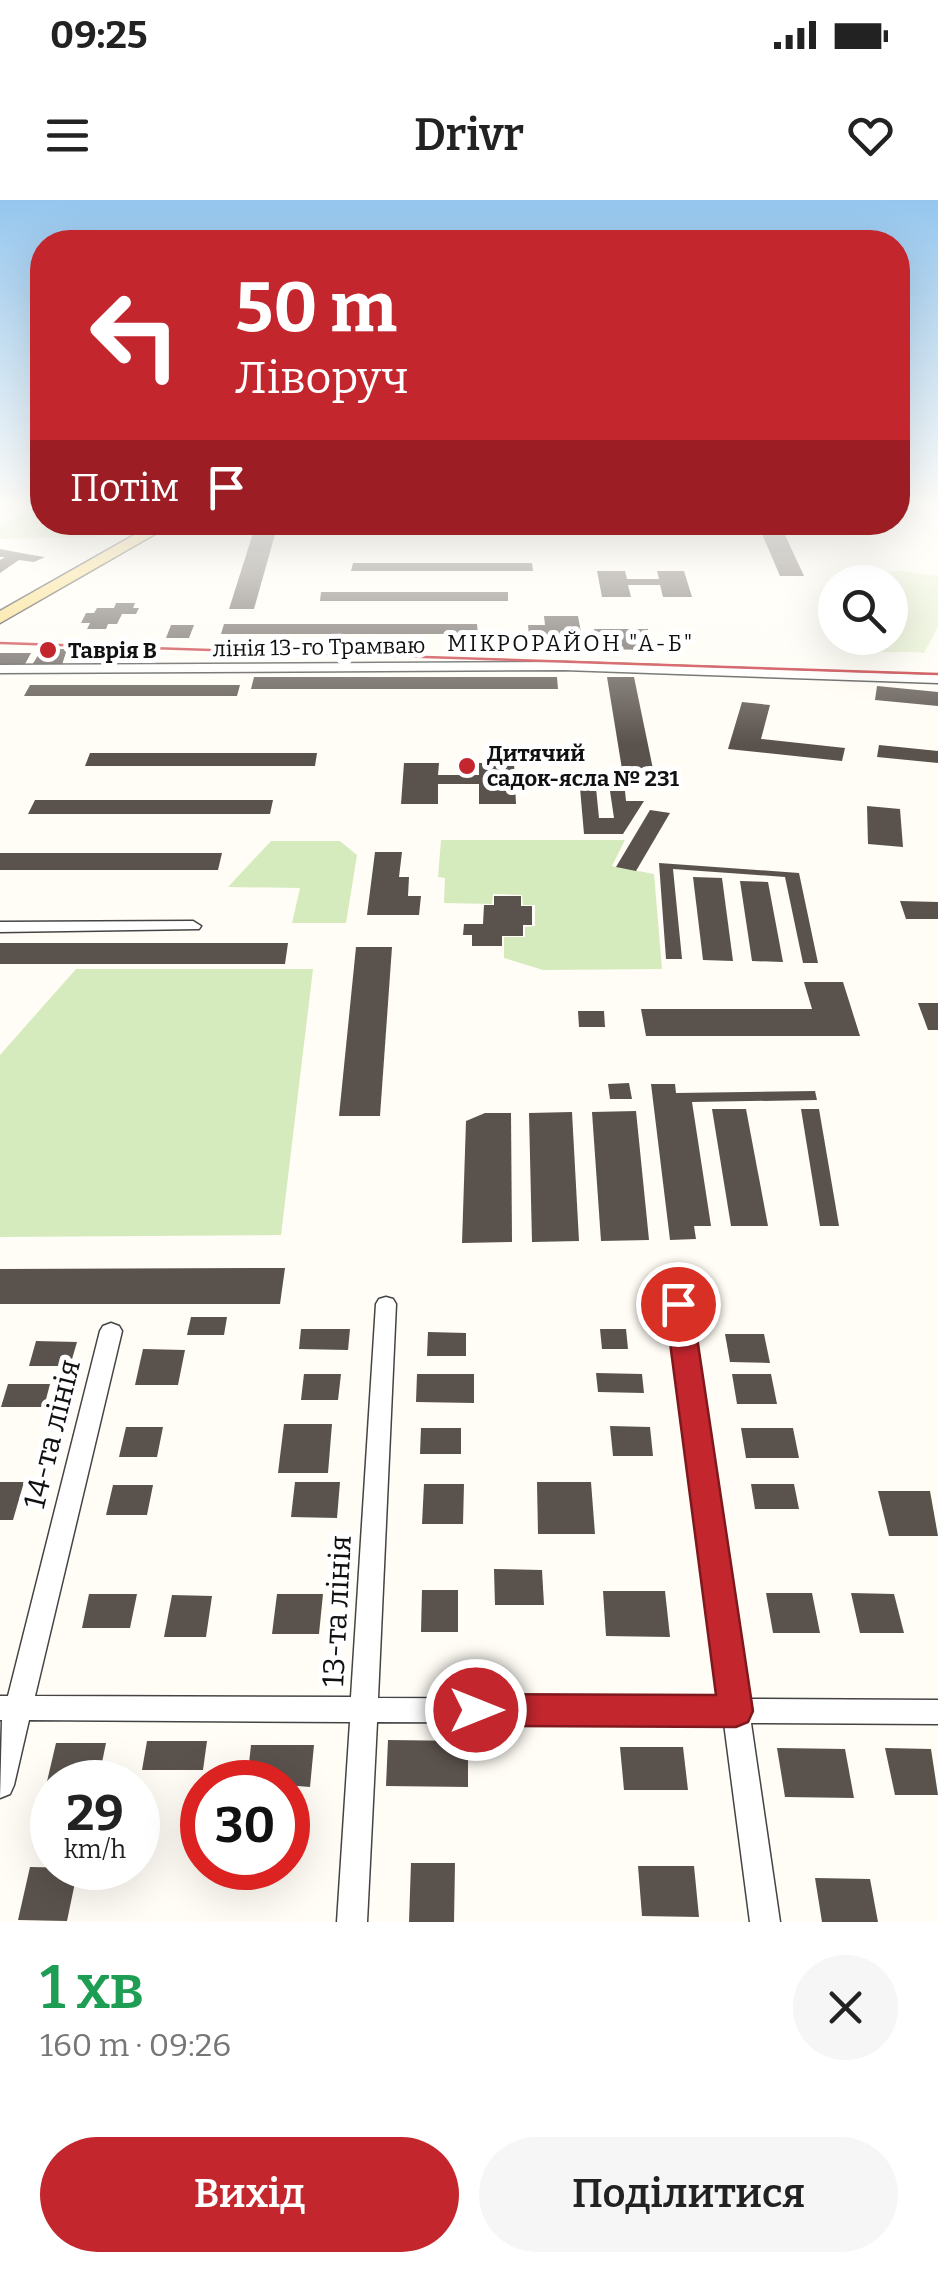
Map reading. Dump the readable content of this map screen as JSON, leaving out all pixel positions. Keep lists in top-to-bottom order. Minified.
{"streets":{"street":["лінія 13-го Трамваю","14-та лінія","13-та лінія"]},"districts":["МІКРОРАЙОН \"А-Б\""],"places":["Таврія В","Дитячий садок-ясла № 231"],"page":{"status":"09:25","header":"Drivr","turn":["50 m","Ліворуч"],"then":"Потім","speed":"29 km/h","limit":"30","heading":["1 хв","160 m · 09:26"],"buttons":["Вихід","Поділитися"]}}
